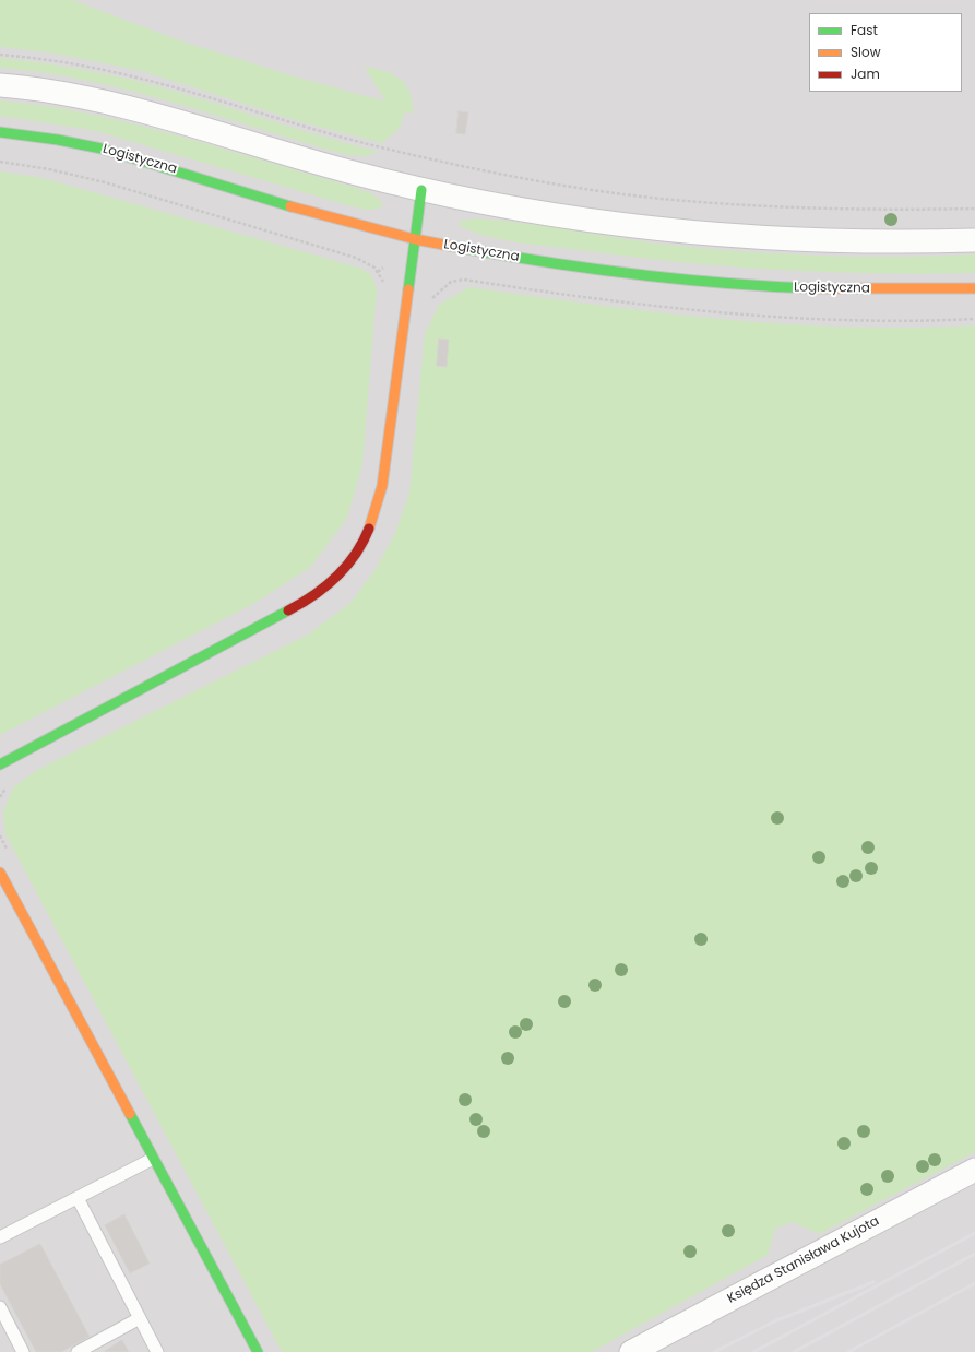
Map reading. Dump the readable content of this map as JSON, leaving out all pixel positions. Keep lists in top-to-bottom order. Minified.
{"streets":{"street":["Logistyczna","Księdza Stanisława Kujota"]},"legend":["Fast","Slow","Jam"]}
